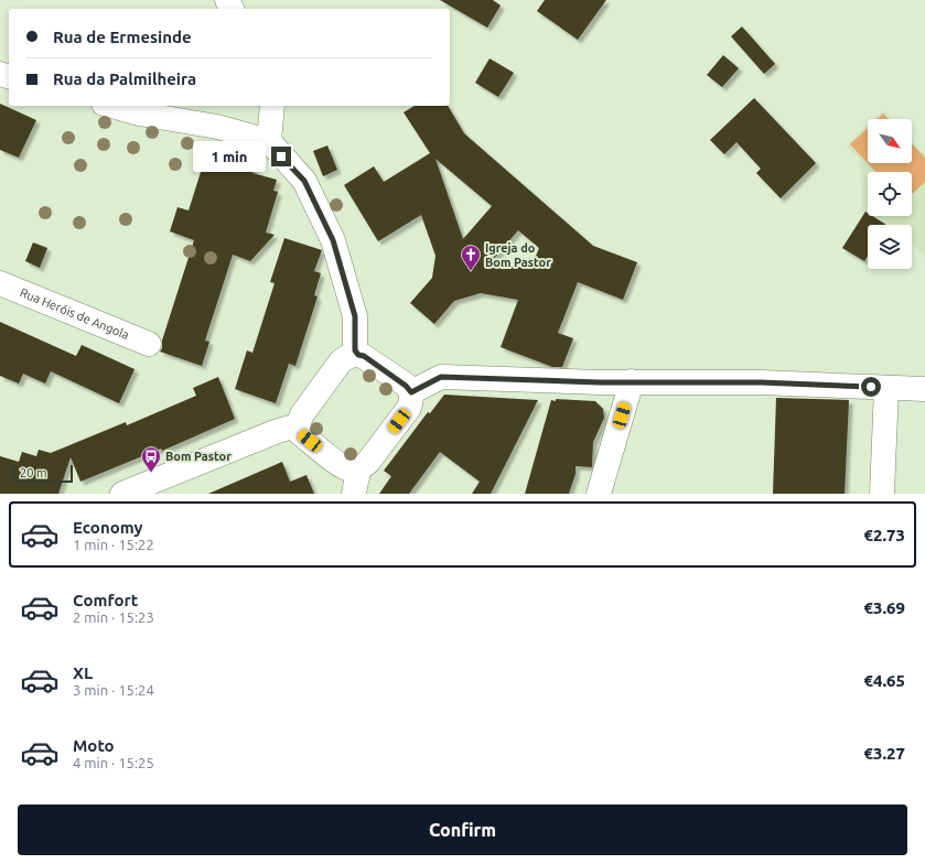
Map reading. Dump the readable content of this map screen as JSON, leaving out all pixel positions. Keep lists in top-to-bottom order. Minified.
{"streets":{"street":["Rua Heróis de Angola"]},"places":{"church":["Igreja do Bom Pastor"],"bus stop":["Bom Pastor"]},"scale_bar":"20 m","north":"bottom right","page":{"banner":["Rua de Ermesinde","Rua da Palmilheira"],"bubble":"1 min","scale":"20 m","list":[{"name":"Economy","note":"1 min · 15:22","value":"€2.73"},{"name":"Comfort","note":"2 min · 15:23","value":"€3.69"},{"name":"XL","note":"3 min · 15:24","value":"€4.65"},{"name":"Moto","note":"4 min · 15:25","value":"€3.27"}],"buttons":"Confirm"}}
